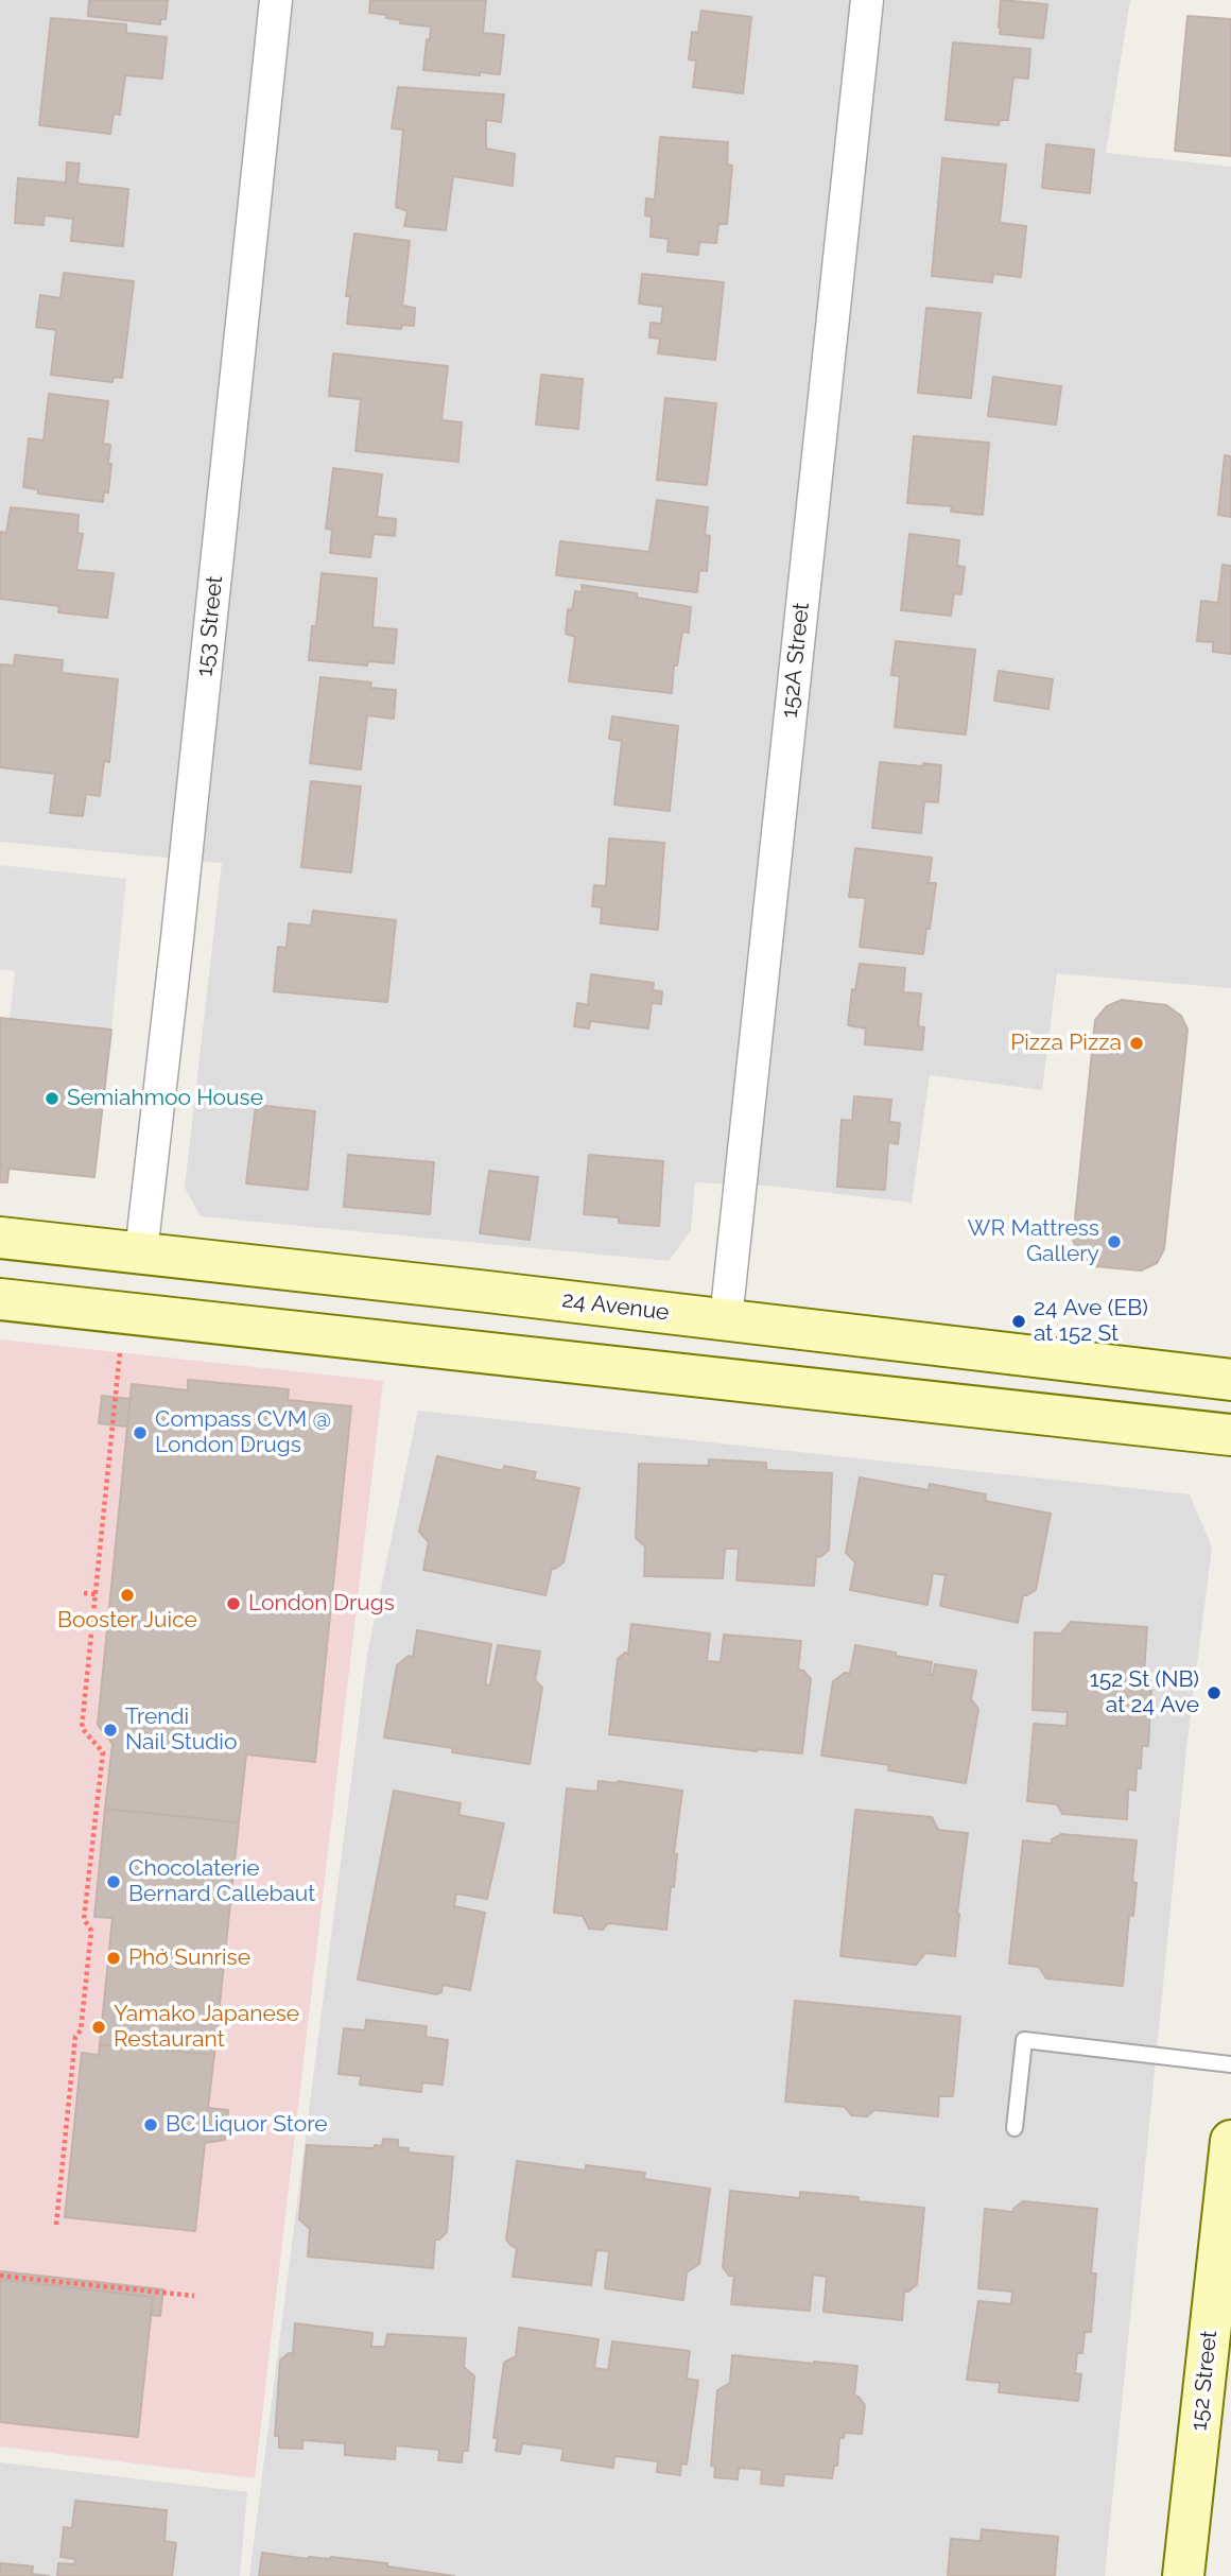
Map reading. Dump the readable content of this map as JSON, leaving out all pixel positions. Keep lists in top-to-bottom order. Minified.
{"streets":{"main road":["24 Avenue","152 Street"],"street":["153 Street","152A Street"]},"crossings":[["153 Street","24 Avenue"],["152A Street","24 Avenue"]],"places":["Pizza Pizza","Semiahmoo House","WR Mattress Gallery","24 Ave (EB) at 152 St","Compass CVM @ London Drugs","Booster Juice","London Drugs","152 St (NB) at 24 Ave","Trendi Nail Studio","Chocolaterie Bernard Callebaut","Phở Sunrise","Yamako Japanese Restaurant","BC Liquor Store"]}
